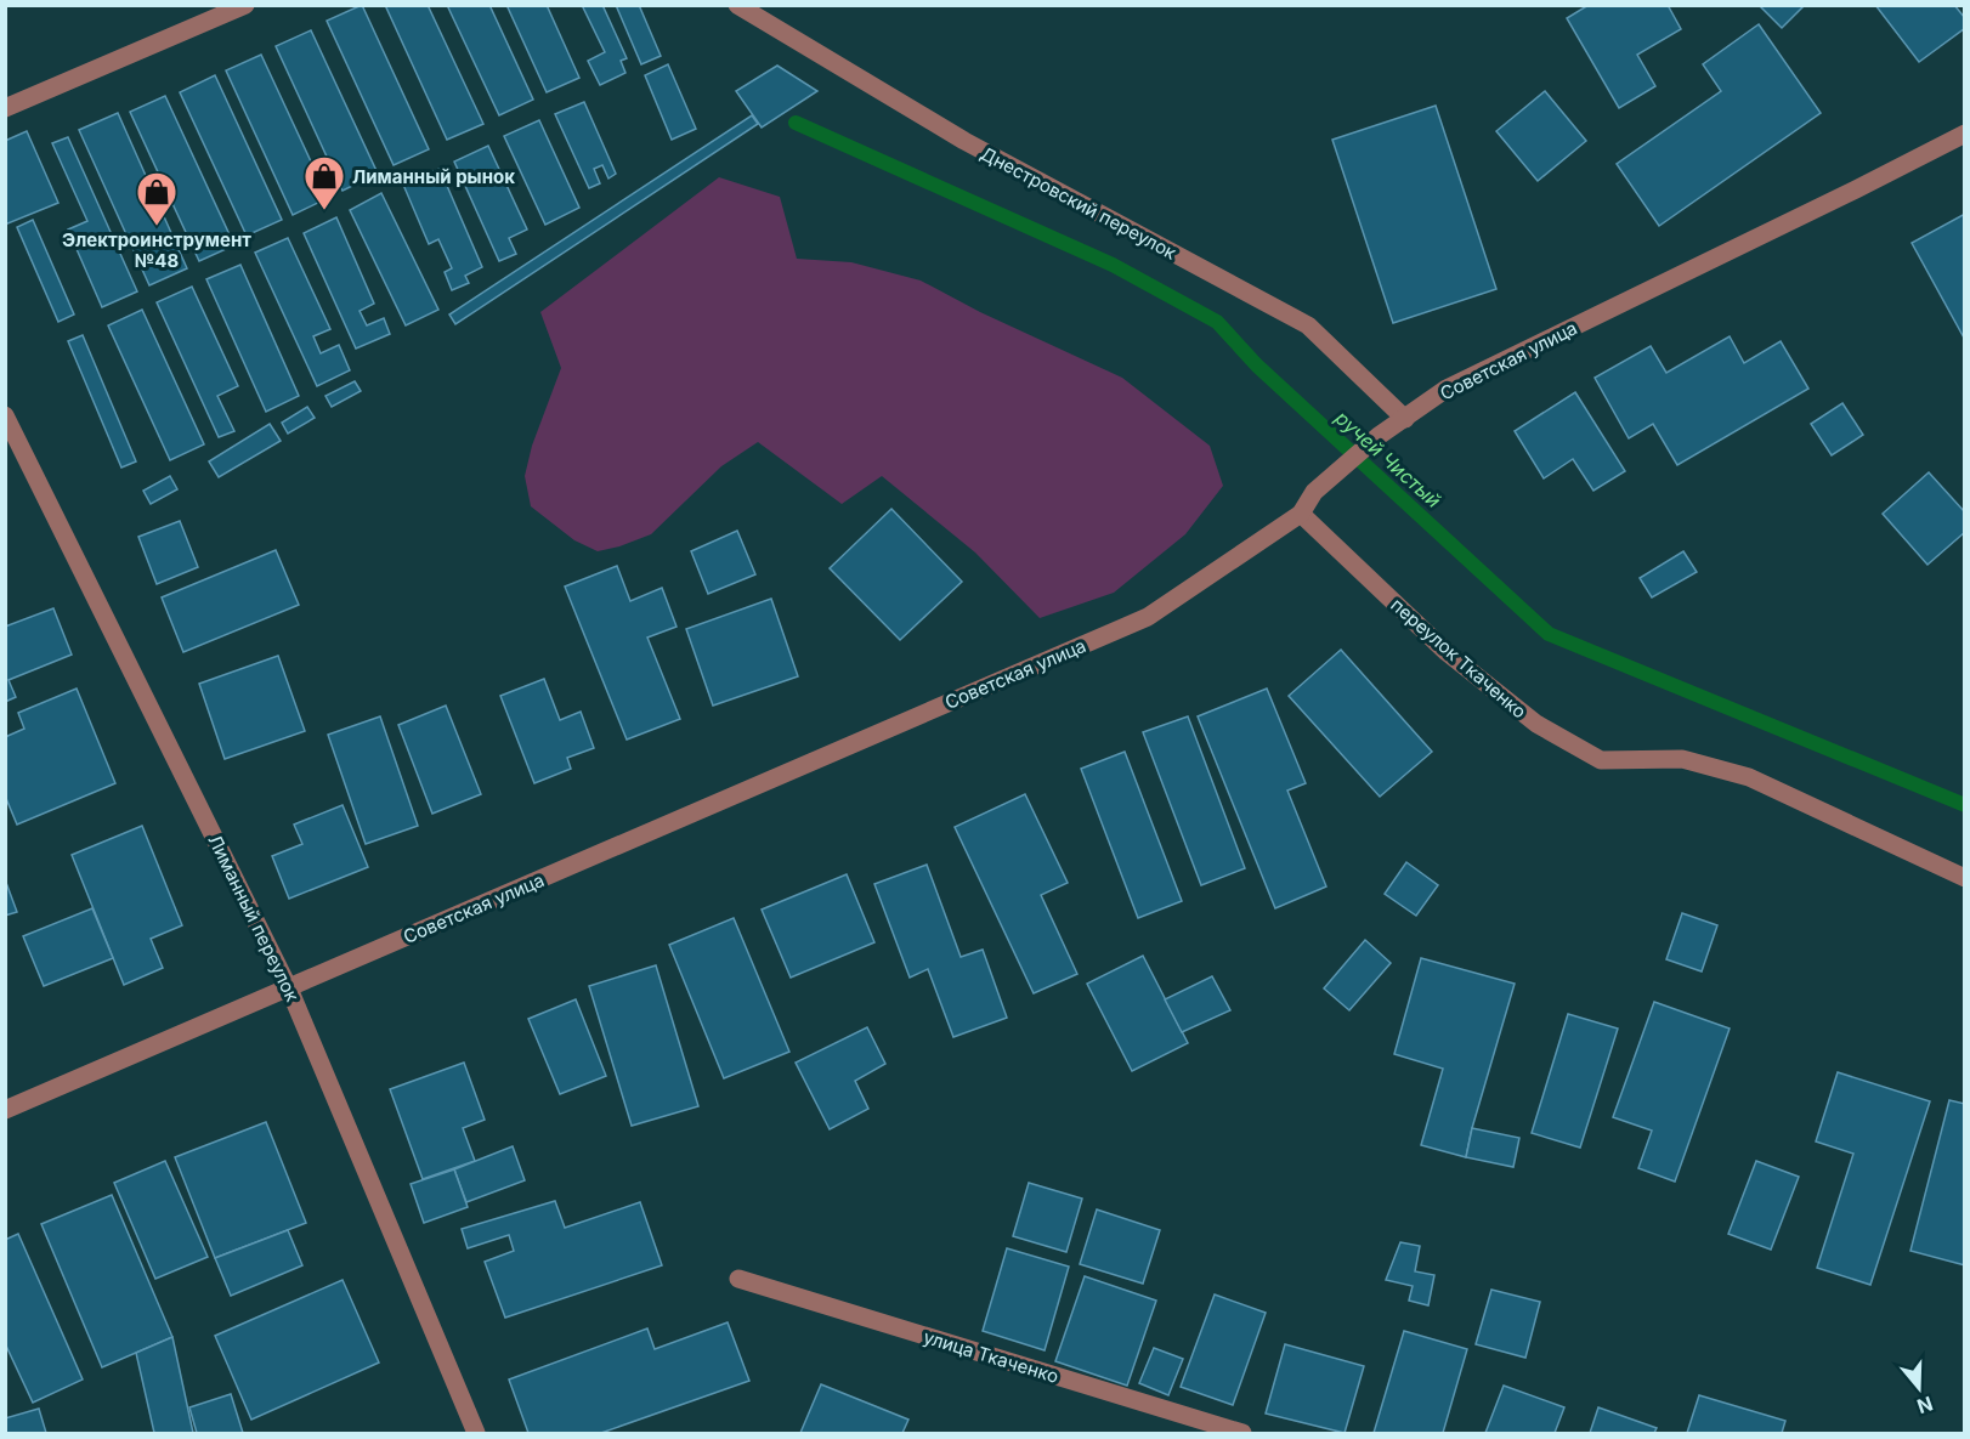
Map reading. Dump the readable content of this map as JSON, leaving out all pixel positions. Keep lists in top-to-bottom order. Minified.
{"streets":{"street":["Днестровский переулок","Советская улица","переулок Ткаченко","Лиманный переулок","улица Ткаченко"]},"crossings":[["Днестровский переулок","Советская улица"],["Советская улица","переулок Ткаченко"],["Советская улица","Лиманный переулок"]],"water":["ручей Чистый"],"places":{"shop":["Лиманный рынок","Электроинструмент №48"]},"north":"bottom"}
